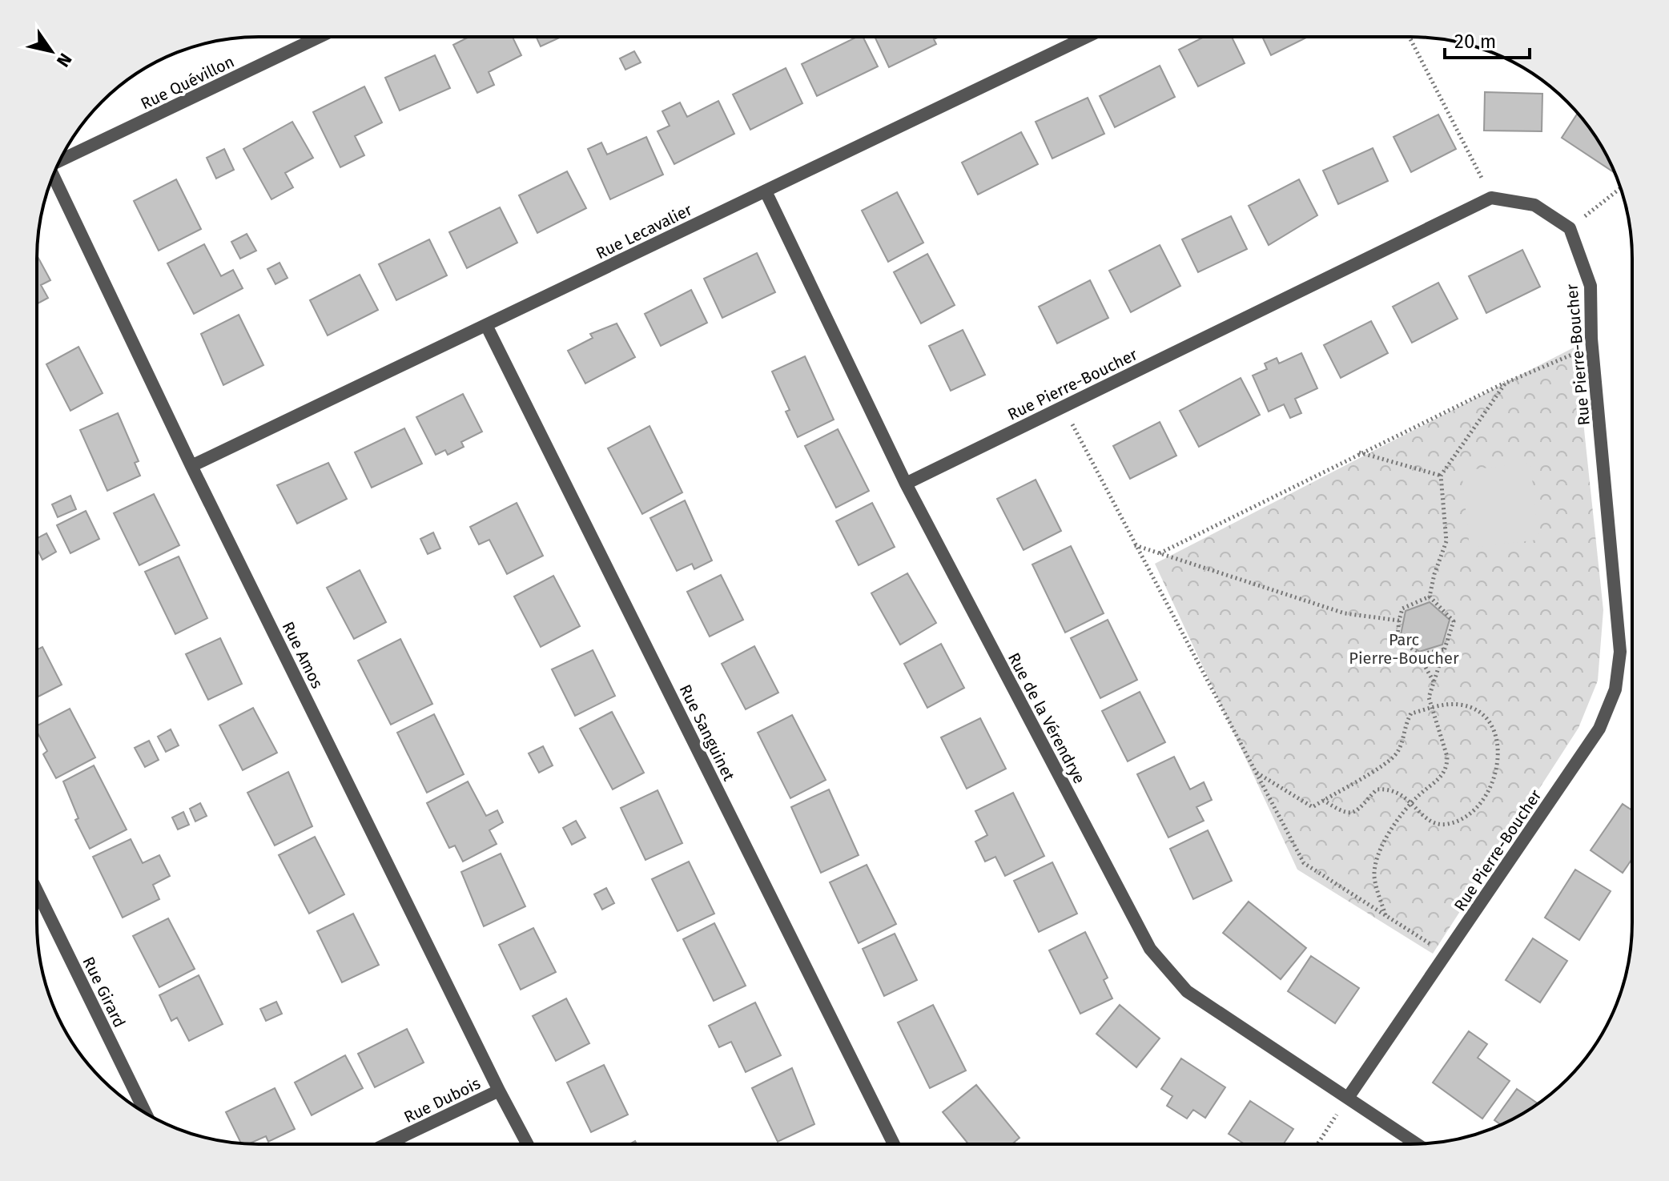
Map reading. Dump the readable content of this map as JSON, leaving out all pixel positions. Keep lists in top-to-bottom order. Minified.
{"streets":{"street":["Rue Quévillon","Rue Lecavalier","Rue Pierre-Boucher","Rue Amos","Rue de la Vérendrye","Rue Sanguinet","Rue Girard","Rue Dubois"]},"crossings":[["Rue Lecavalier","Rue Amos"],["Rue Lecavalier","Rue de la Vérendrye"],["Rue Lecavalier","Rue Sanguinet"],["Rue Pierre-Boucher","Rue de la Vérendrye"],["Rue Amos","Rue Dubois"]],"parks":["Parc Pierre-Boucher"],"scale_bar":"20 m","north":"bottom right"}
